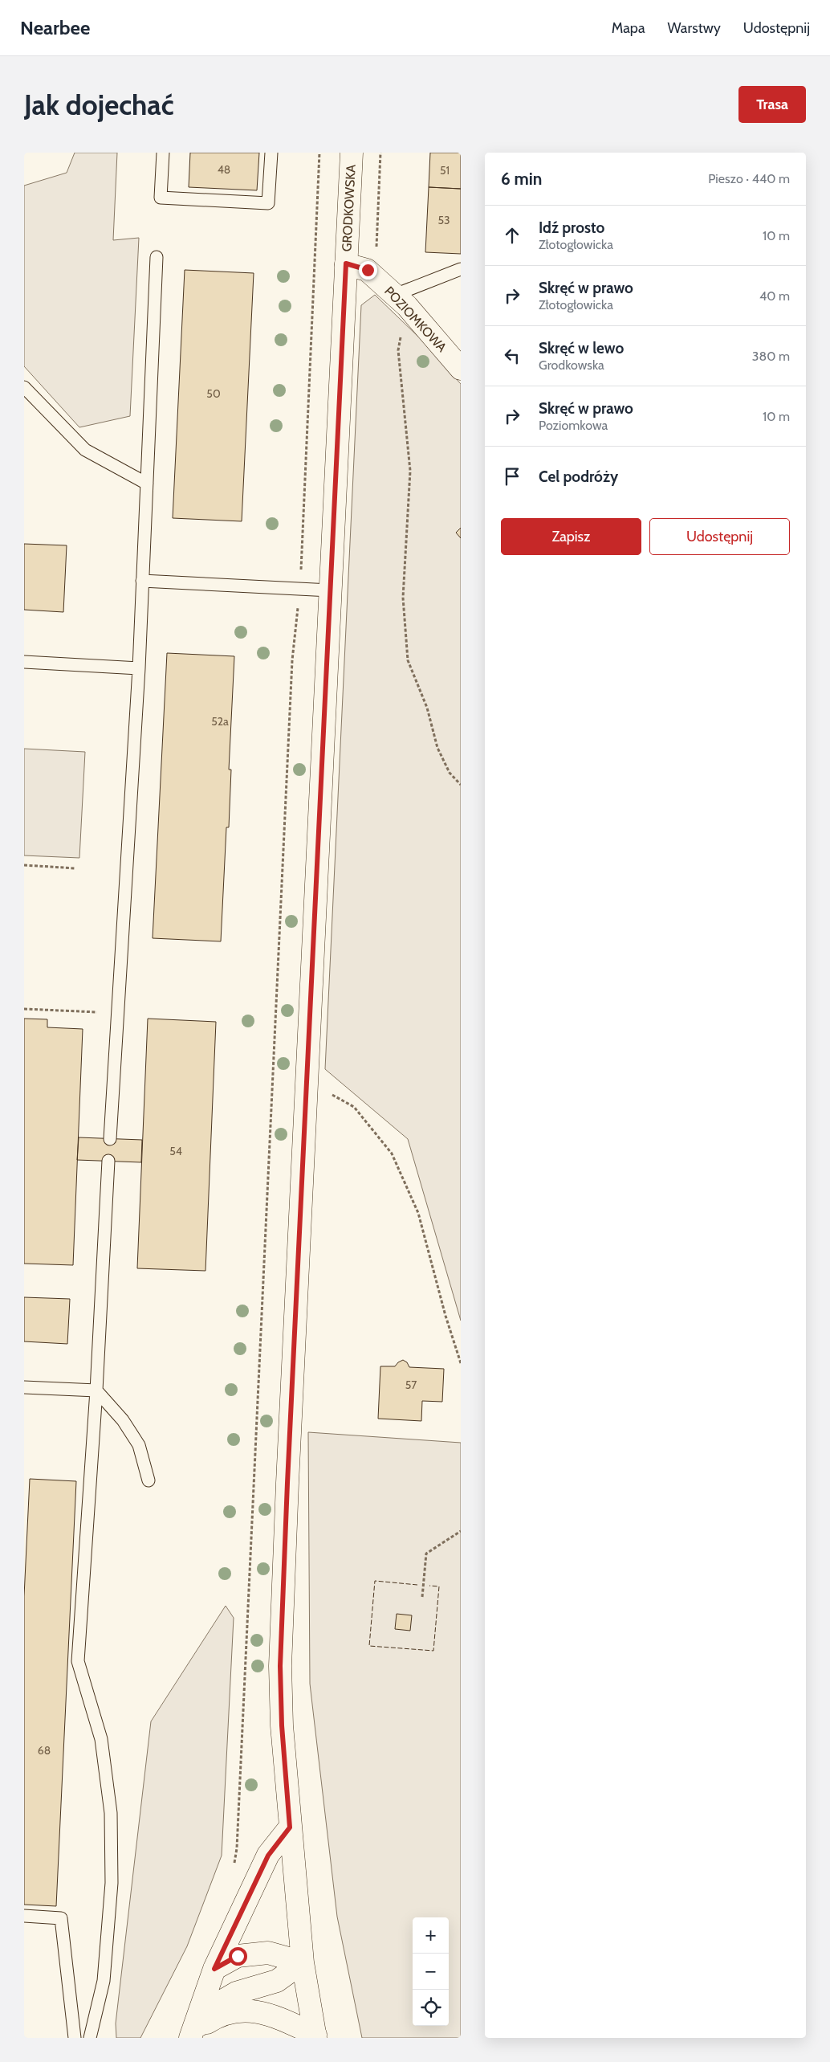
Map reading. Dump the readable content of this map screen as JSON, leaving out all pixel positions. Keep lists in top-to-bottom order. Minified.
{"streets":{"main road":["GRODKOWSKA","POZIOMKOWA"]},"crossings":[["GRODKOWSKA","POZIOMKOWA"]],"house_numbers":["48","51","53","50","52a","54","57","68"],"page":{"header":"Nearbee","nav":["Mapa","Warstwy","Udostępnij"],"buttons":["Trasa",["Zapisz","Udostępnij"]],"title":"Jak dojechać","heading":["6 min","Pieszo · 440 m"],"list":[["Idź prosto","Złotogłowicka","10 m"],["Skręć w prawo","Złotogłowicka","40 m"],["Skręć w lewo","Grodkowska","380 m"],["Skręć w prawo","Poziomkowa","10 m"],"Cel podróży"],"map_buttons":["+","−"]}}
